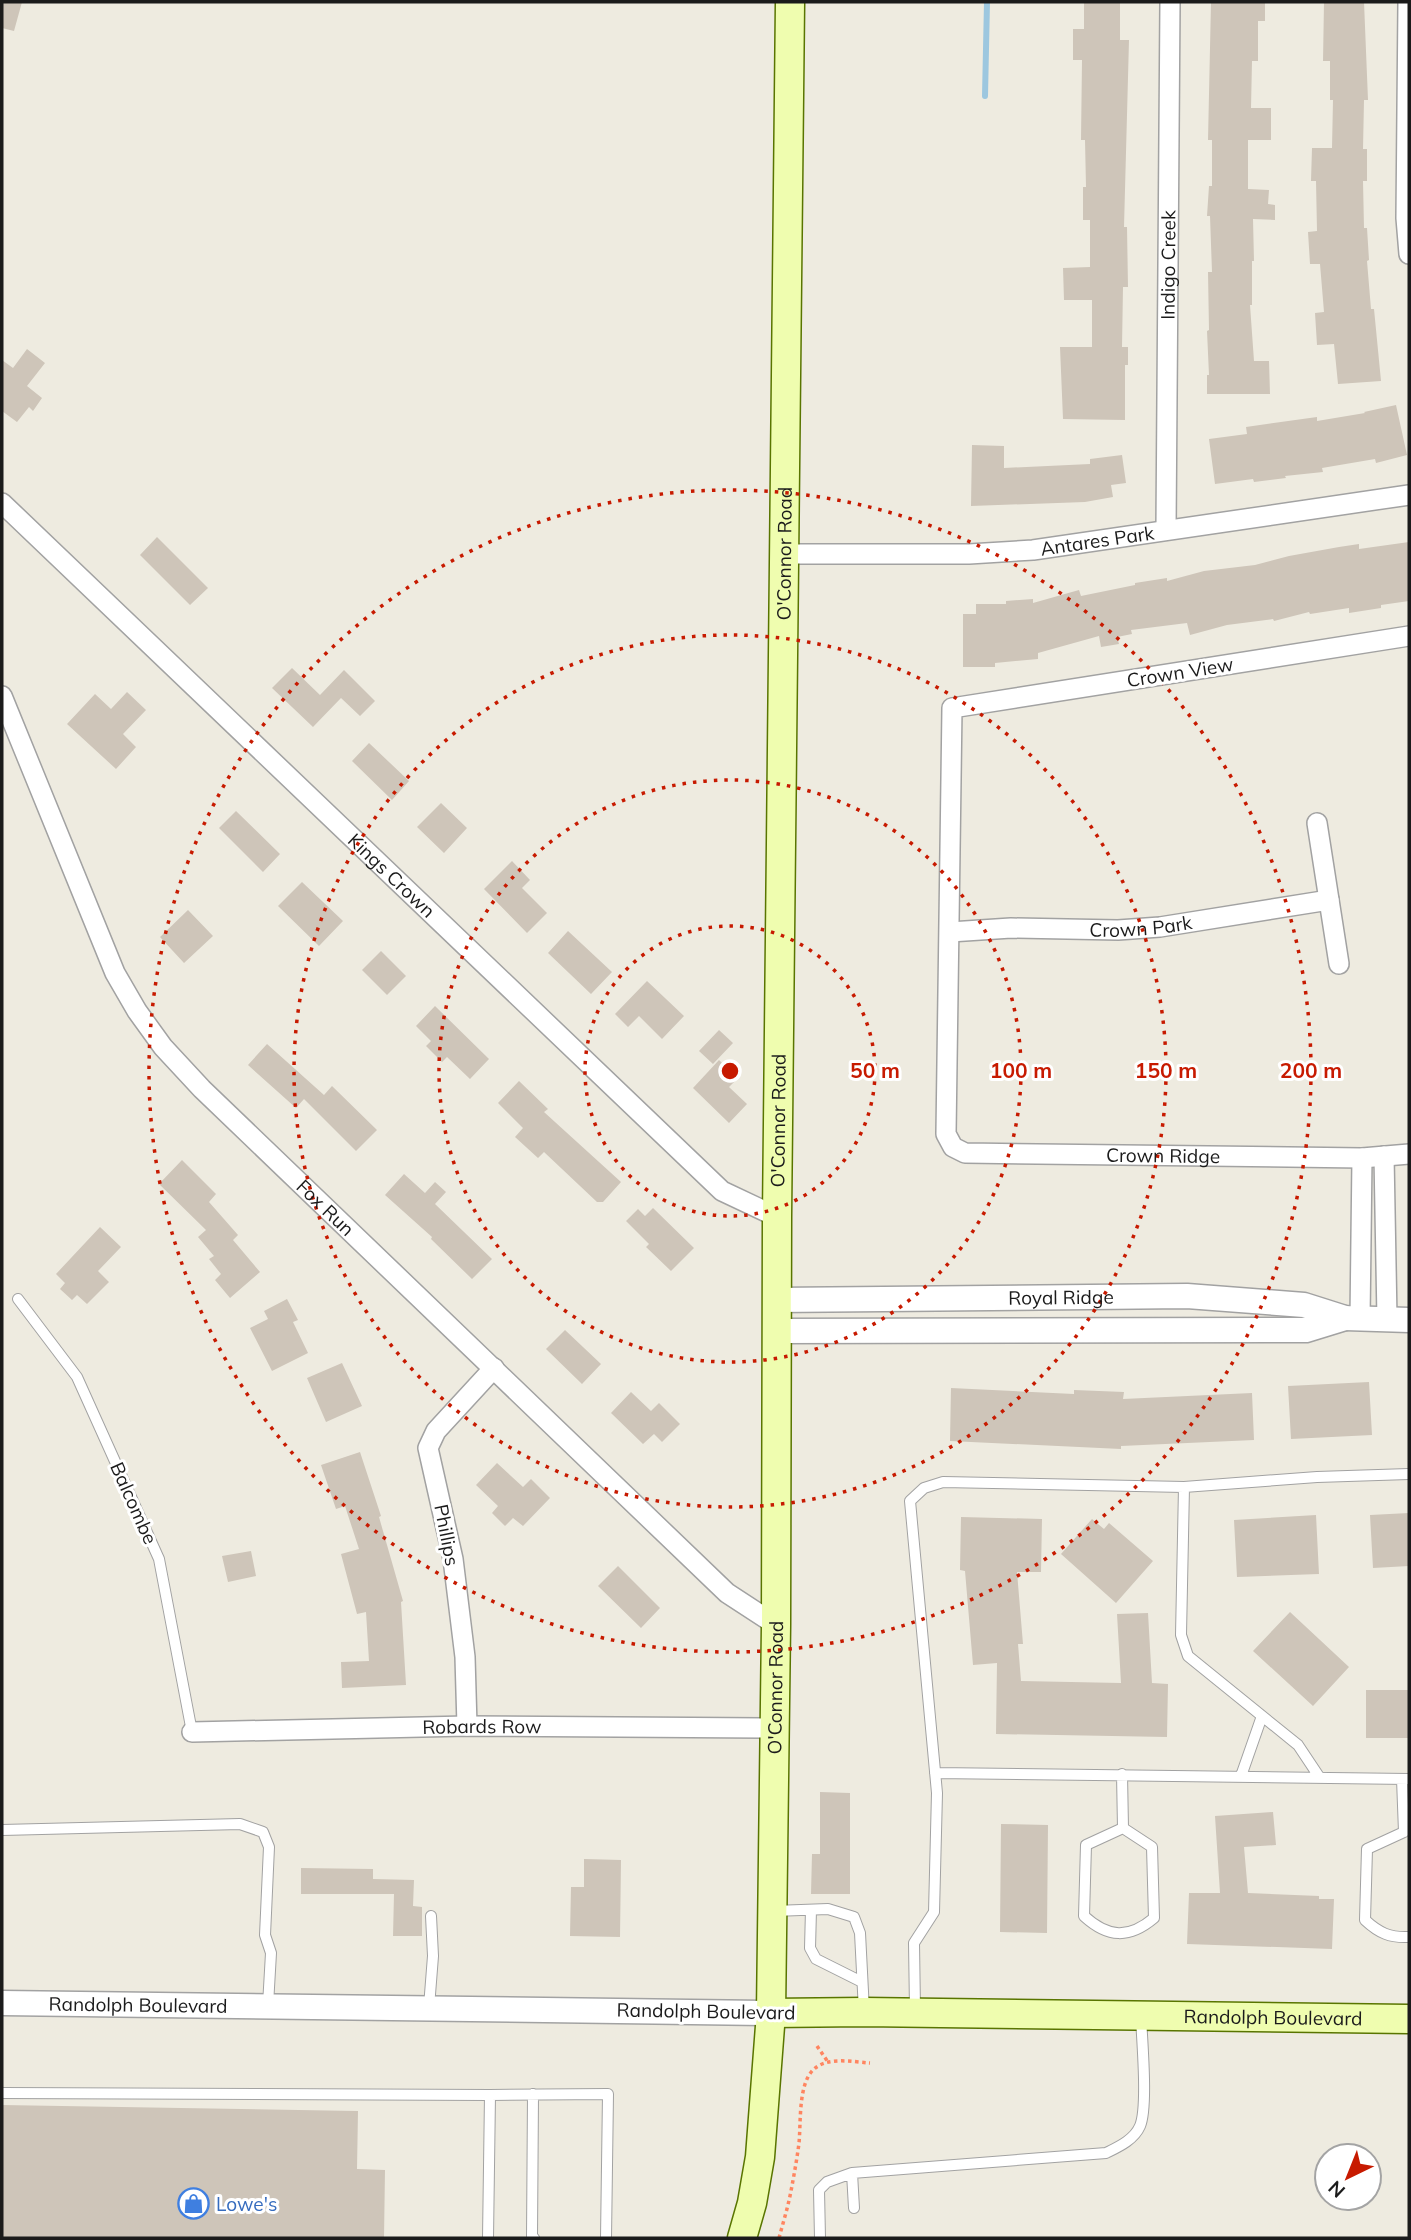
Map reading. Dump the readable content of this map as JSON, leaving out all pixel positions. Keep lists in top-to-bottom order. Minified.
{"streets":{"main road":["O'Connor Road","Randolph Boulevard"],"street":["Indigo Creek","Antares Park","Crown View","Kings Crown","Crown Park","Crown Ridge","Fox Run","Royal Ridge","Phillips","Robards Row"],"lane":["Balcombe"]},"crossings":[["Indigo Creek","Antares Park"],["Antares Park","O'Connor Road"],["O'Connor Road","Kings Crown"],["O'Connor Road","Fox Run"],["O'Connor Road","Royal Ridge"],["O'Connor Road","Robards Row"],["O'Connor Road","Randolph Boulevard"],["Crown View","Crown Park"],["Crown View","Crown Ridge"],["Crown Park","Crown Ridge"],["Fox Run","Phillips"],["Balcombe","Robards Row"],["Phillips","Robards Row"]],"places":{"shop":["Lowe's"]},"north":"bottom left","rings":["50 m","100 m","150 m","200 m"]}
